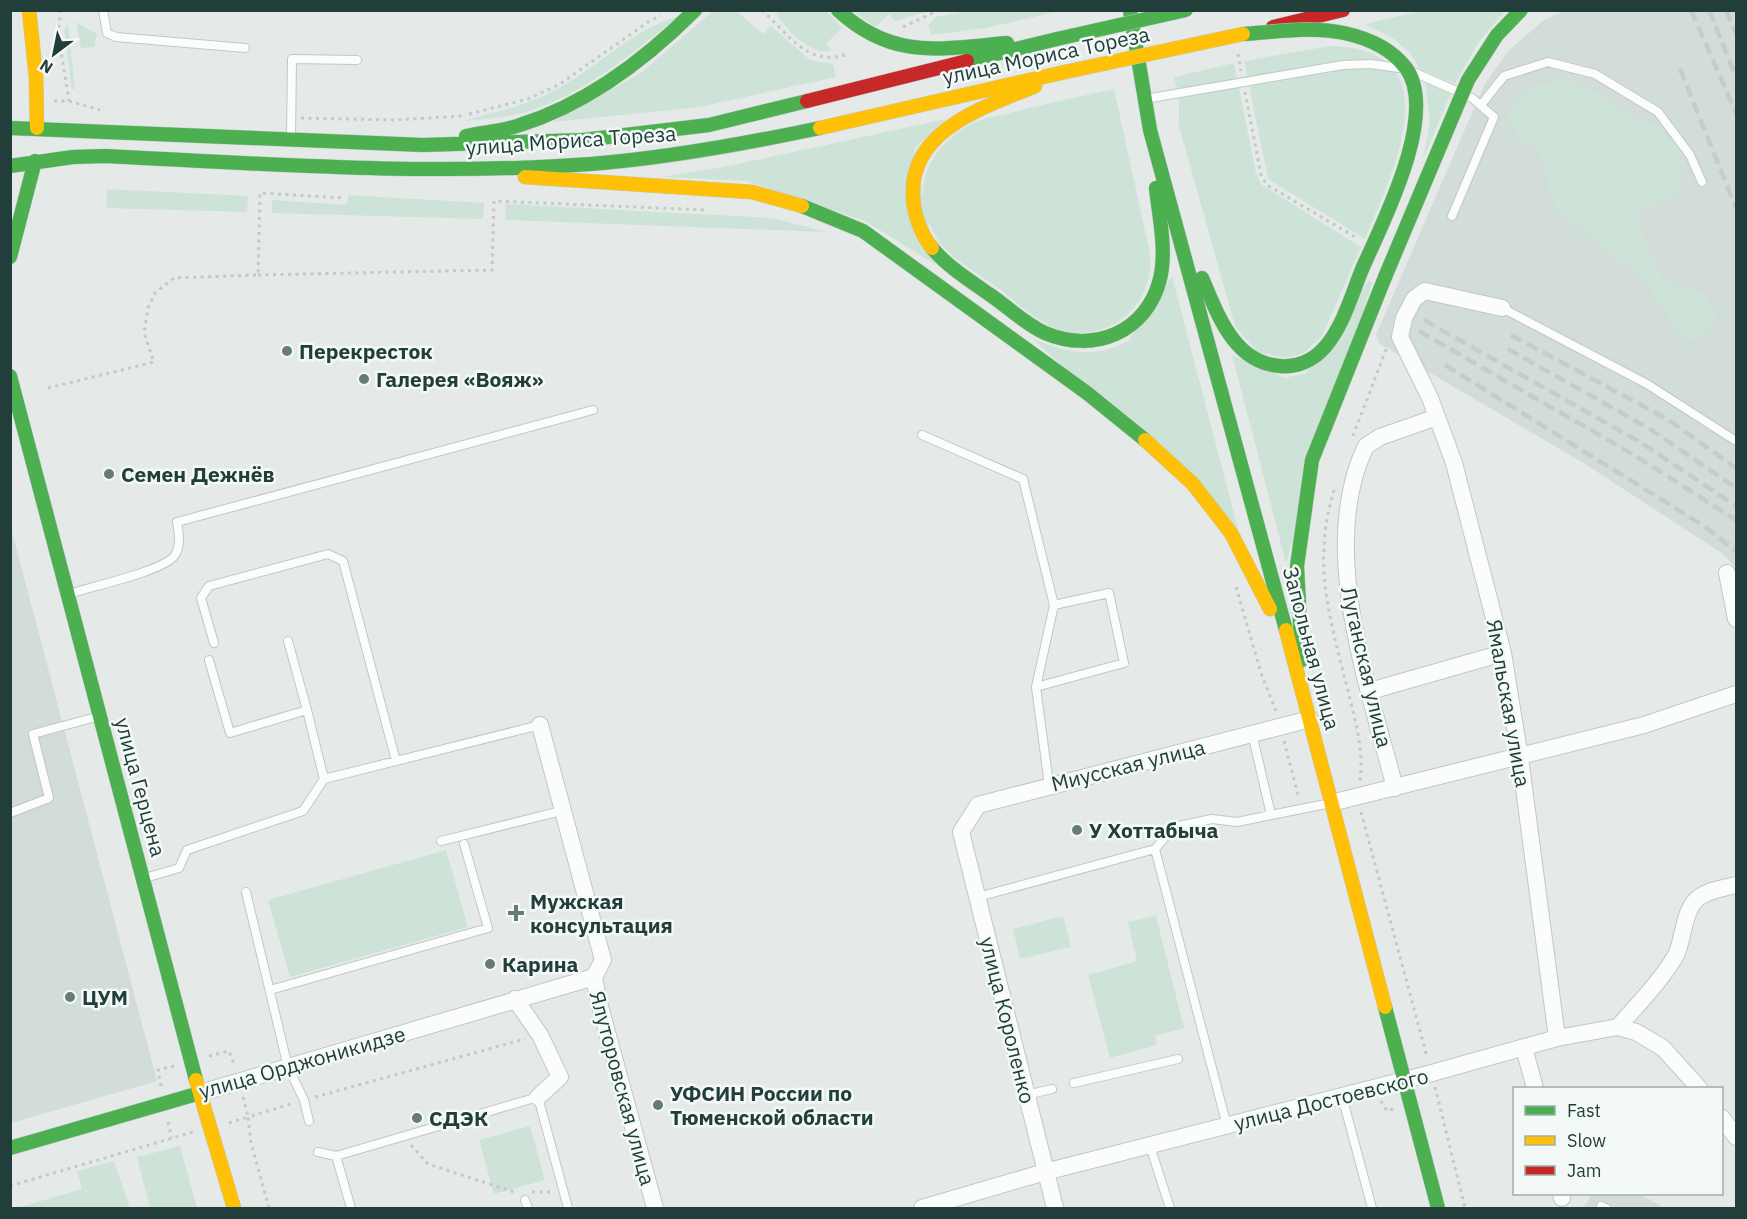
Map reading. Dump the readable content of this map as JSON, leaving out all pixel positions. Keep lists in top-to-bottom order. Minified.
{"streets":{"street":["улица Мориса Тореза","Запольная улица","Луганская улица","Ямальская улица","Миусская улица","улица Герцена","улица Короленко","улица Орджоникидзе","Ялуторовская улица","улица Достоевского"]},"crossings":[["Запольная улица","Миусская улица"],["Запольная улица","улица Достоевского"],["Луганская улица","Ямальская улица"],["Ямальская улица","улица Достоевского"],["Миусская улица","улица Короленко"],["улица Герцена","улица Орджоникидзе"],["улица Короленко","улица Достоевского"],["улица Орджоникидзе","Ялуторовская улица"]],"places":{"other":["Перекресток","Галерея «Вояж»","Семен Дежнёв","У Хоттабыча","Карина","ЦУМ","УФСИН России по Тюменской области","СДЭК"],"health":["Мужская консультация"]},"legend":["Fast","Slow","Jam"],"north":"bottom left"}
